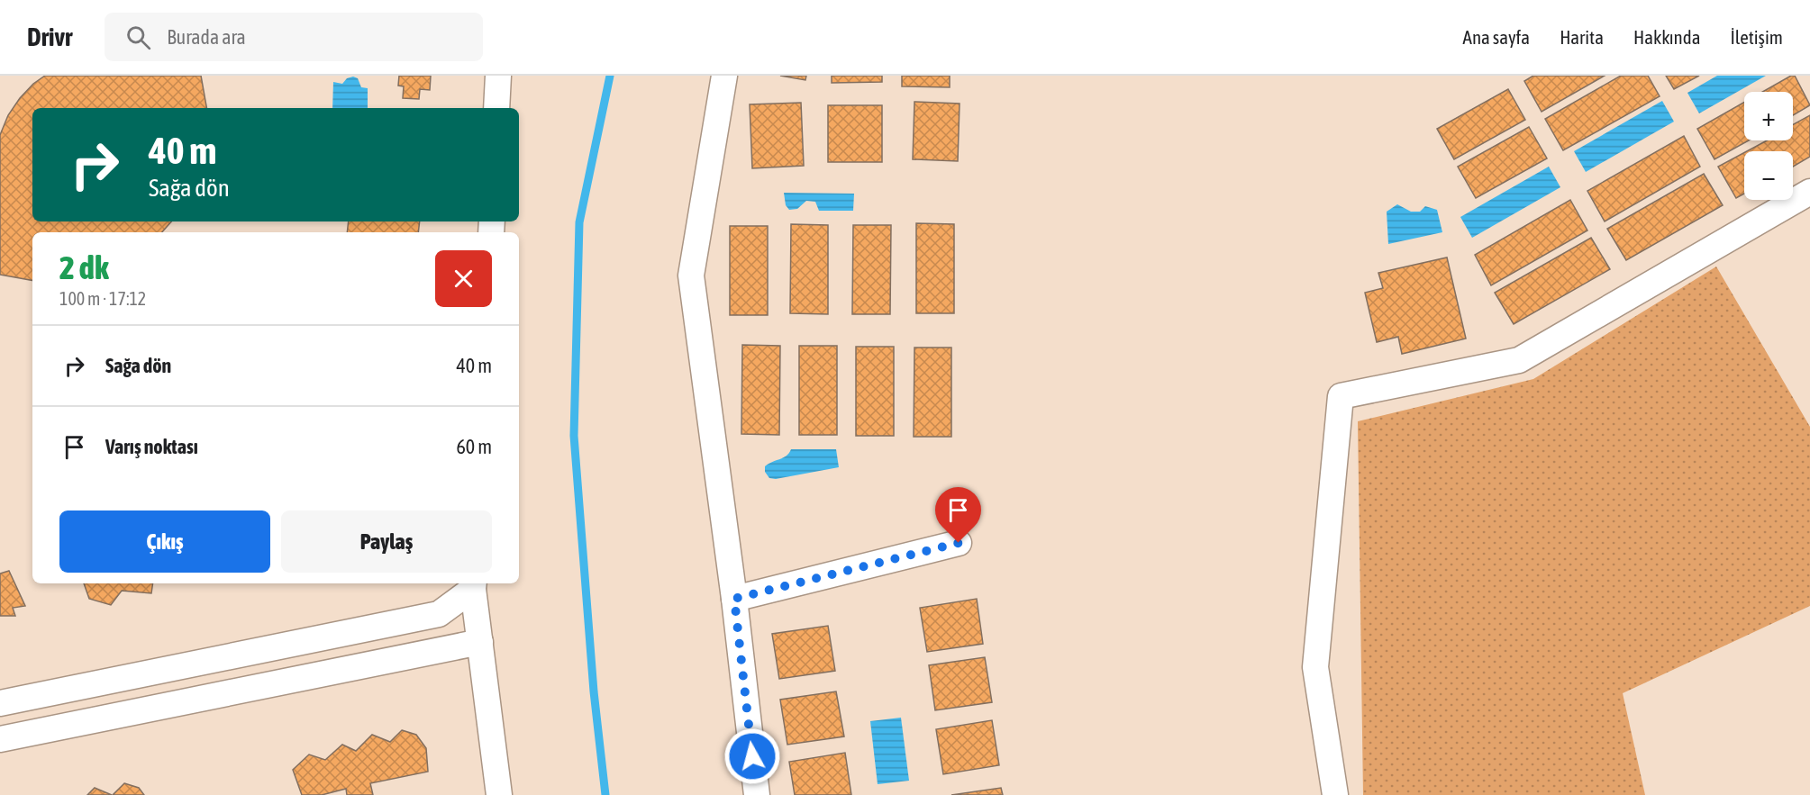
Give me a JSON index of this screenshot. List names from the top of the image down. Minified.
{"page":{"header":"Drivr","search":"Burada ara","nav":["Ana sayfa","Harita","Hakkında","İletişim"],"map_buttons":["+","−"],"turn":["40 m","Sağa dön"],"heading":["2 dk","100 m · 17:12"],"list":[{"name":"Sağa dön","value":"40 m"},{"name":"Varış noktası","value":"60 m"}],"buttons":["Çıkış","Paylaş"]}}
